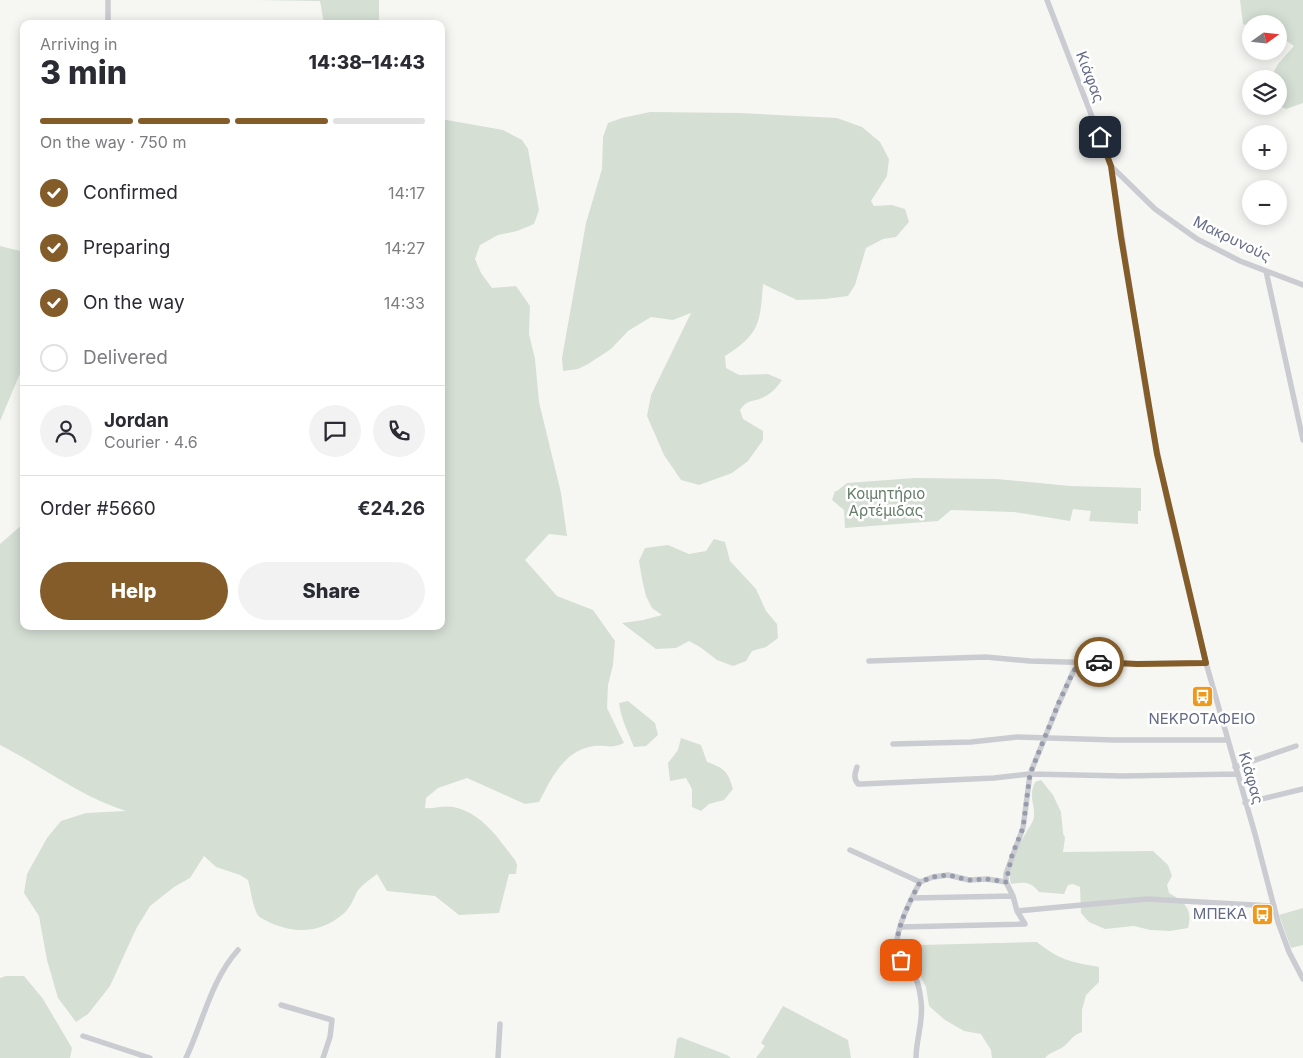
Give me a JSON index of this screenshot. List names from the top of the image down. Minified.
{"streets":{"street":["Κιάφας","Μακρυνούς"]},"crossings":[["Κιάφας","Μακρυνούς"]],"parks":["Κοιμητήριο Αρτέμιδας"],"places":{"bus stop":["ΝΕΚΡΟΤΑΦΕΙΟ","ΜΠΕΚΑ"]},"north":"right","page":{"map_buttons":["+","−"],"heading":["3 min","Arriving in","14:38–14:43"],"panel":["Jordan","Courier · 4.6","Order #5660","€24.26"],"bar":"On the way · 750 m","list":[["Confirmed","14:17"],["Preparing","14:27"],["On the way","14:33"],"Delivered"],"buttons":["Help","Share"]}}
